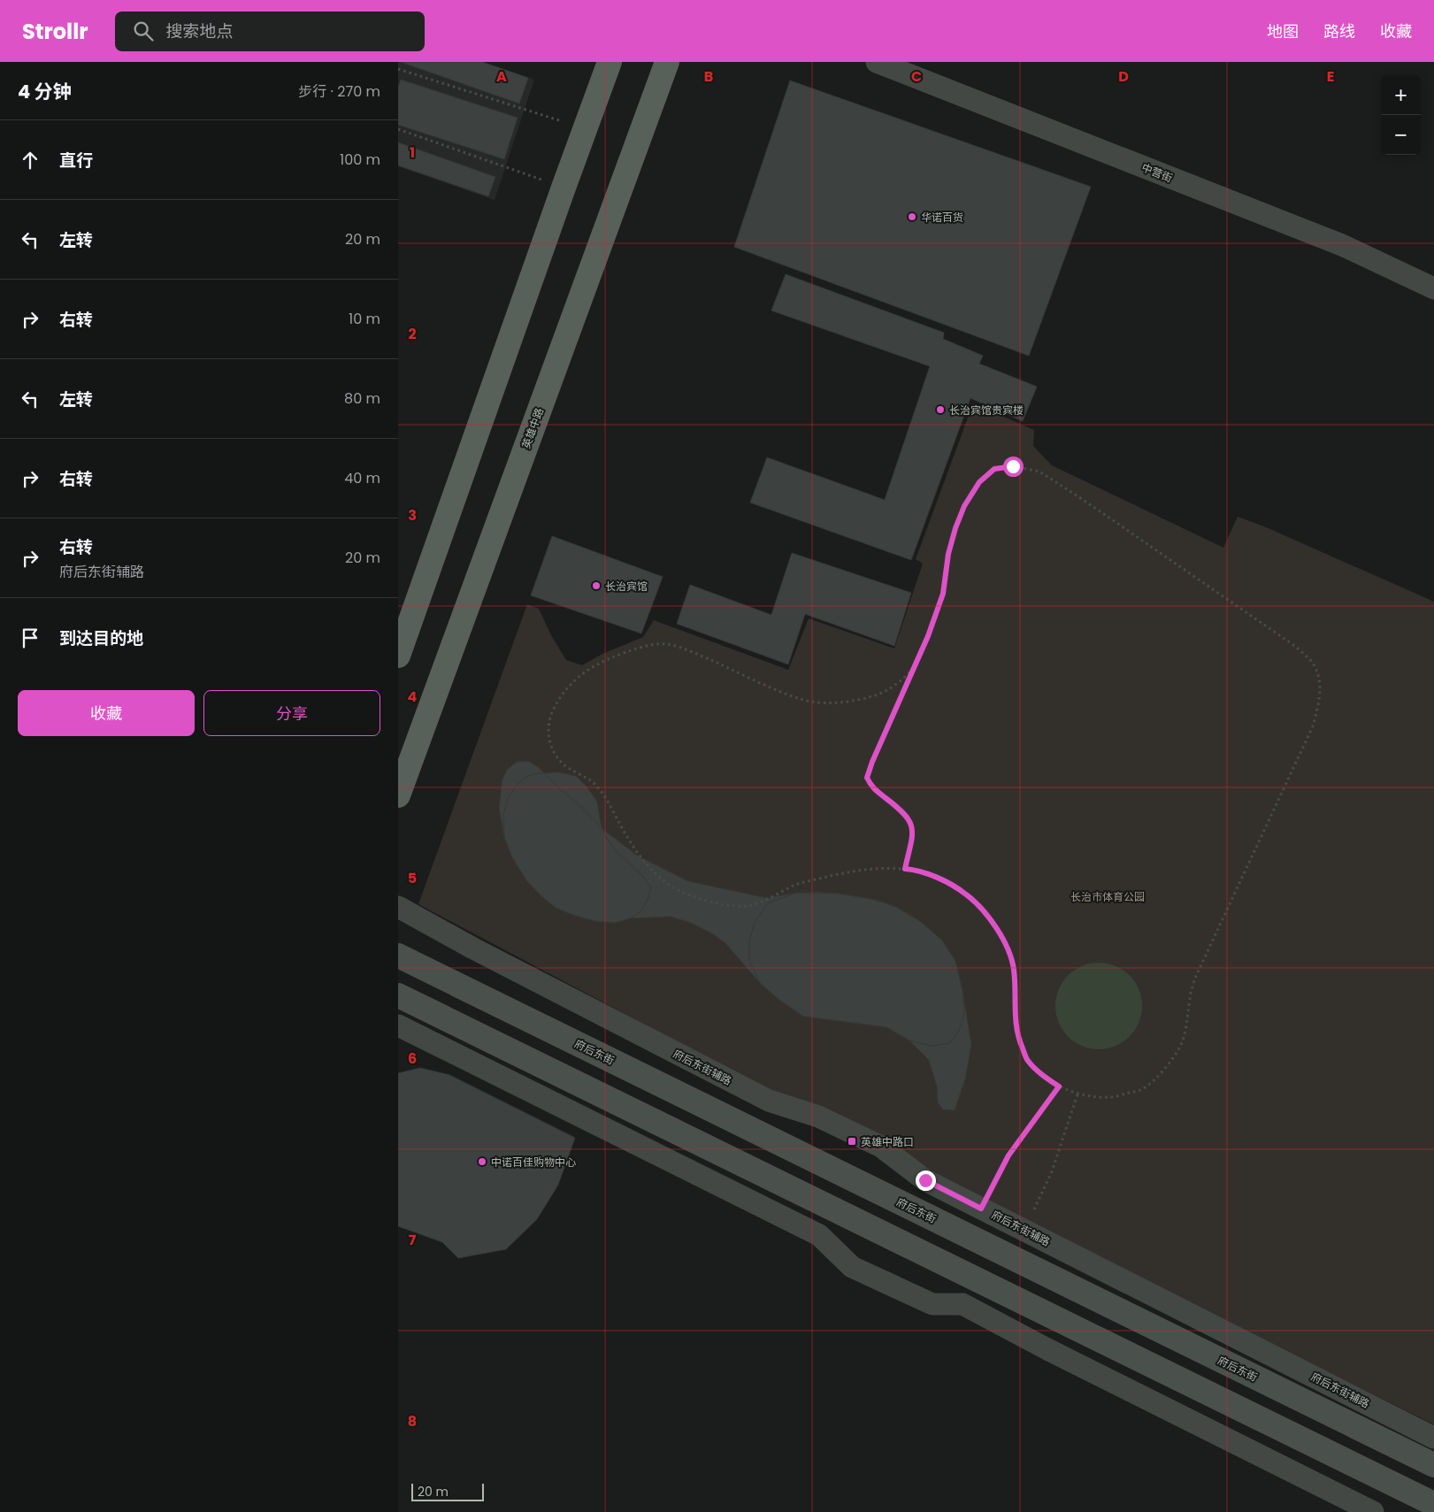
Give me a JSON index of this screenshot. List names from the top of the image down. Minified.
{"streets":{"main road":["英雄中路","府后东街"],"street":["中营街","府后东街辅路"]},"parks":["长治市体育公园"],"places":{"other":["华诺百货","长治宾馆贵宾楼","长治宾馆","中诺百佳购物中心"],"transit":["英雄中路口"]},"scale_bar":"20 m","page":{"header":"Strollr","search":"搜索地点","nav":["地图","路线","收藏"],"heading":["4 分钟","步行 · 270 m"],"map_buttons":["+","−"],"list":[["直行","100 m"],["左转","20 m"],["右转","10 m"],["左转","80 m"],["右转","40 m"],["右转","府后东街辅路","20 m"],"到达目的地"],"buttons":["收藏","分享"],"scale":"20 m"},"grid":{"columns":["A","B","C","D","E"],"rows":["1","2","3","4","5","6","7","8"]}}
